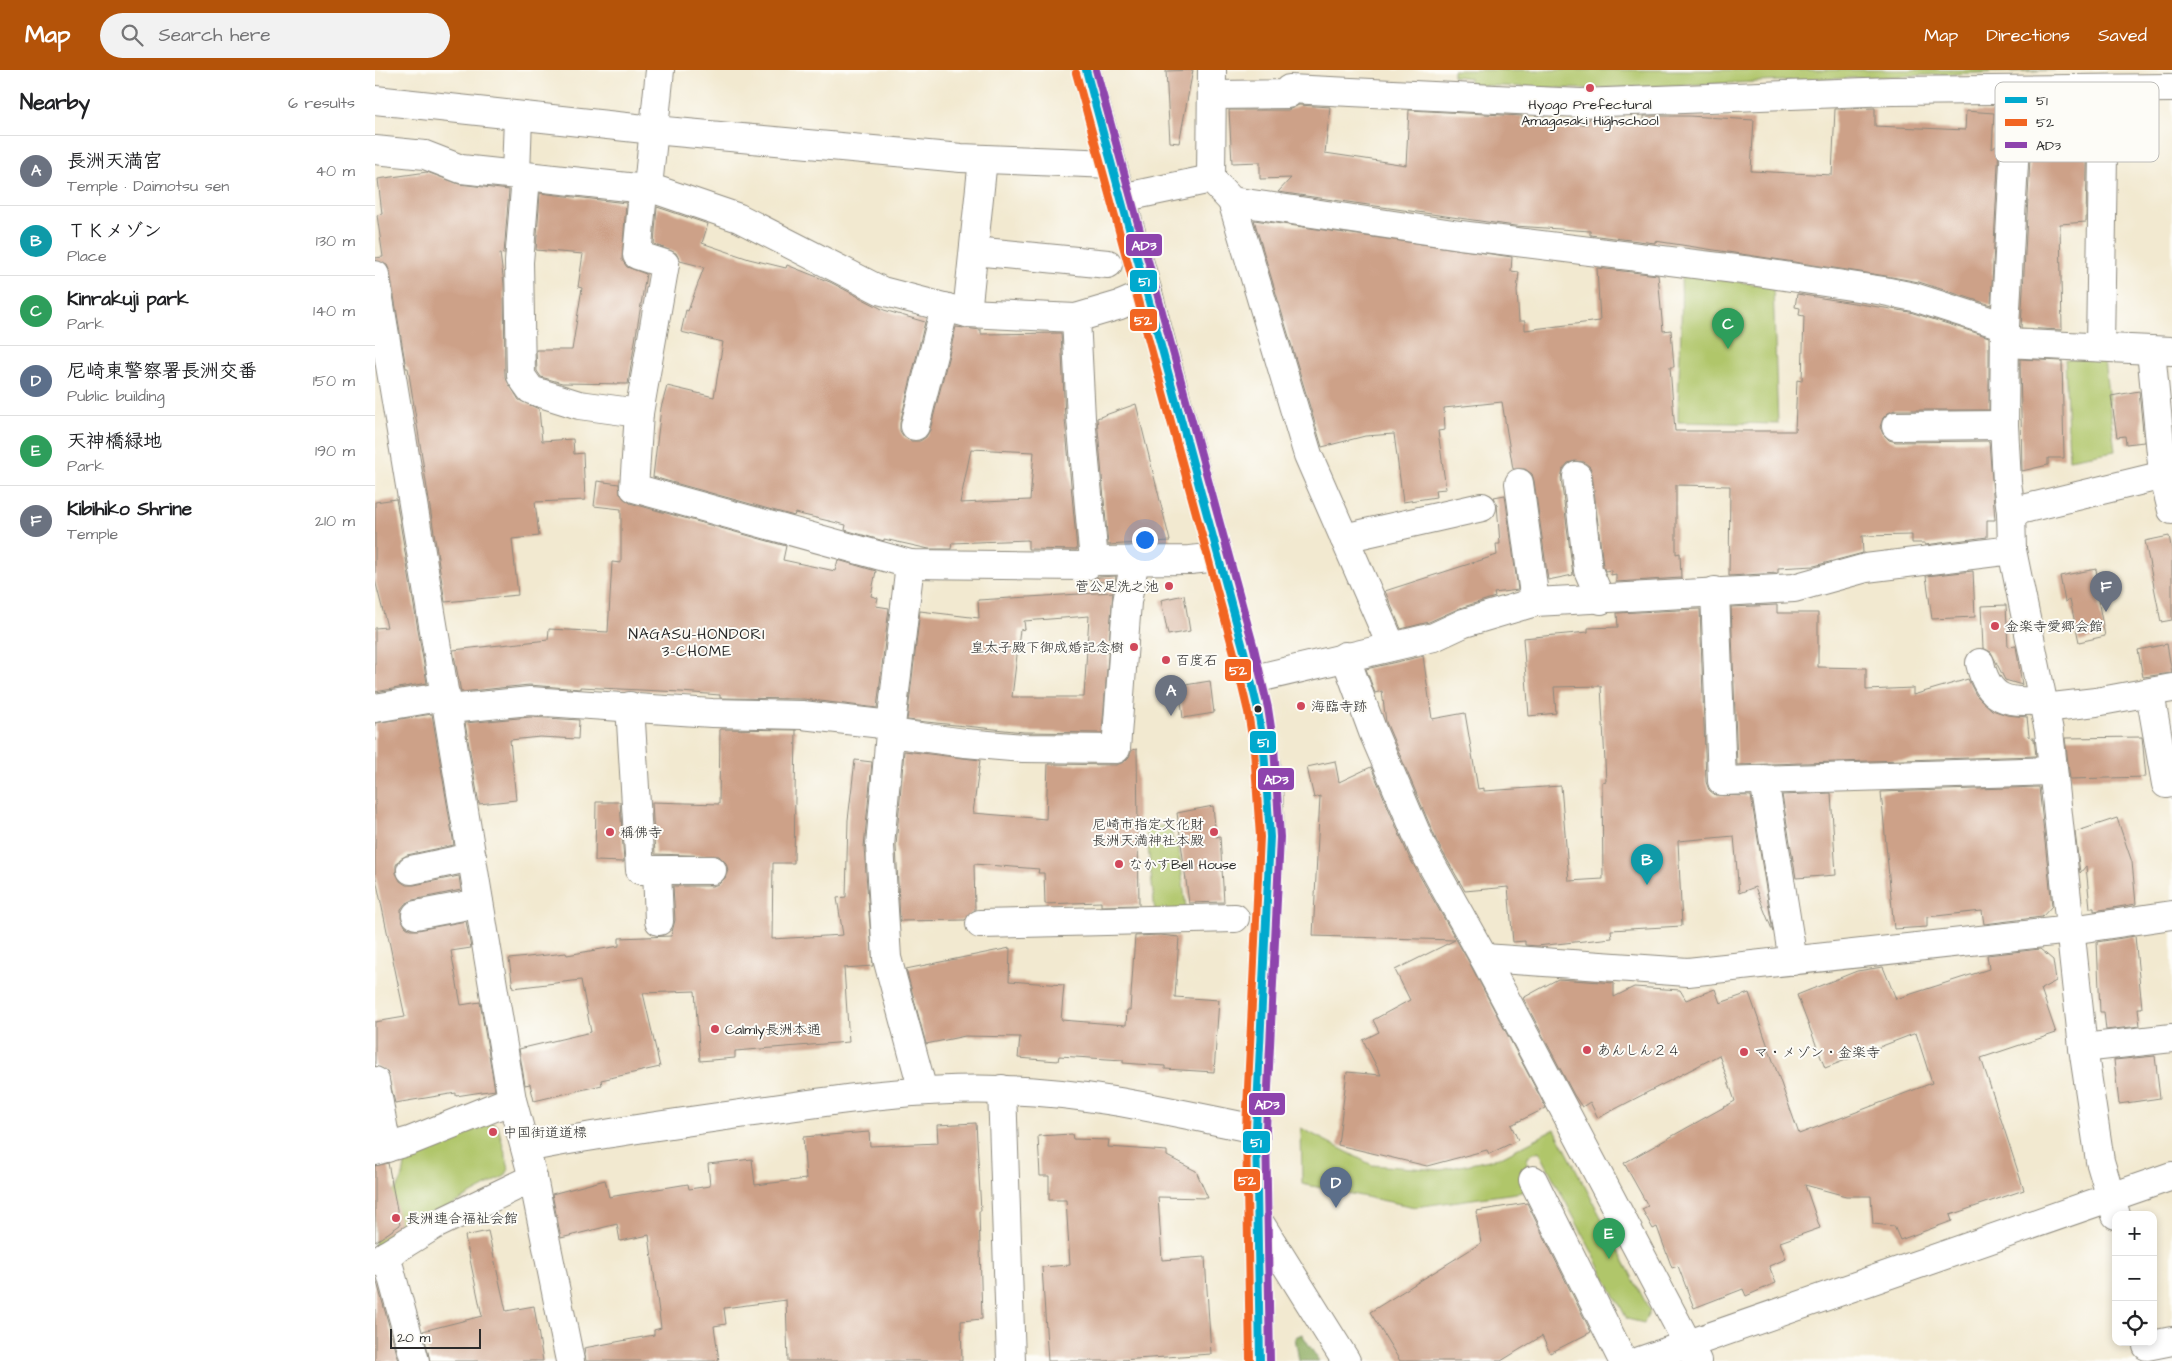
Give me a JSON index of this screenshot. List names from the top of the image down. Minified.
{"districts":["NAGASU-HONDORI 3-CHOME"],"places":["Hyogo Prefectural Amagasaki Highschool","菅公足洗之池","金楽寺愛郷会館","皇太子殿下御成婚記念樹","百度石","海臨寺跡","稱佛寺","尼崎市指定文化財 長洲天満神社本殿","なかすBell House","Calmly長洲本通","あんしん２４","マ・メゾン・金楽寺","中国街道道標","長洲連合福祉会館"],"lines":["transit line 51","transit line AD3","transit line 52"],"legend":["51","52","AD3"],"scale_bar":"20 m","page":{"header":"Map","search":"Search here","nav":["Map","Directions","Saved"],"heading":["Nearby","6 results"],"list":[{"mark":"A","name":"長洲天満宮","note":"Temple · Daimotsu sen","value":"40 m"},{"mark":"B","name":"ＴＫメゾン","note":"Place","value":"130 m"},{"mark":"C","name":"Kinrakuji park","note":"Park","value":"140 m"},{"mark":"D","name":"尼崎東警察署長洲交番","note":"Public building","value":"150 m"},{"mark":"E","name":"天神橋緑地","note":"Park","value":"190 m"},{"mark":"F","name":"Kibihiko Shrine","note":"Temple","value":"210 m"}],"pins":["C","F","A","B","D","E"],"map_buttons":["+","−"],"scale":"20 m"}}
